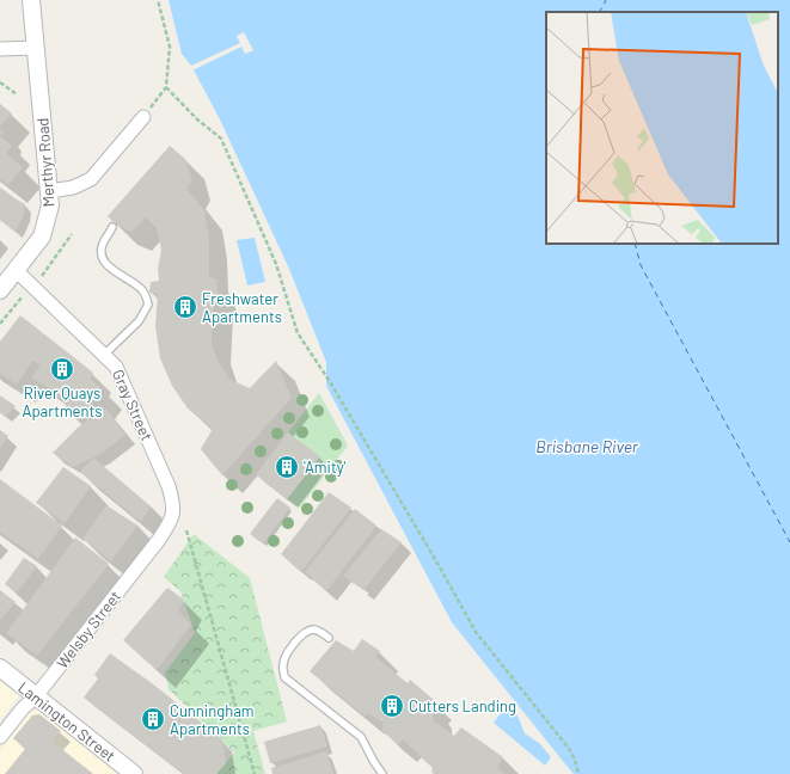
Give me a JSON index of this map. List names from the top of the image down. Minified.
{"streets":{"street":["Merthyr Road","Gray Street","Welsby Street","Lamington Street"]},"crossings":[["Merthyr Road","Gray Street"],["Gray Street","Welsby Street"],["Welsby Street","Lamington Street"]],"water":["Brisbane River"],"places":{"building":["Freshwater Apartments","River Quays Apartments","'Amity'","Cutters Landing","Cunningham Apartments"]}}
